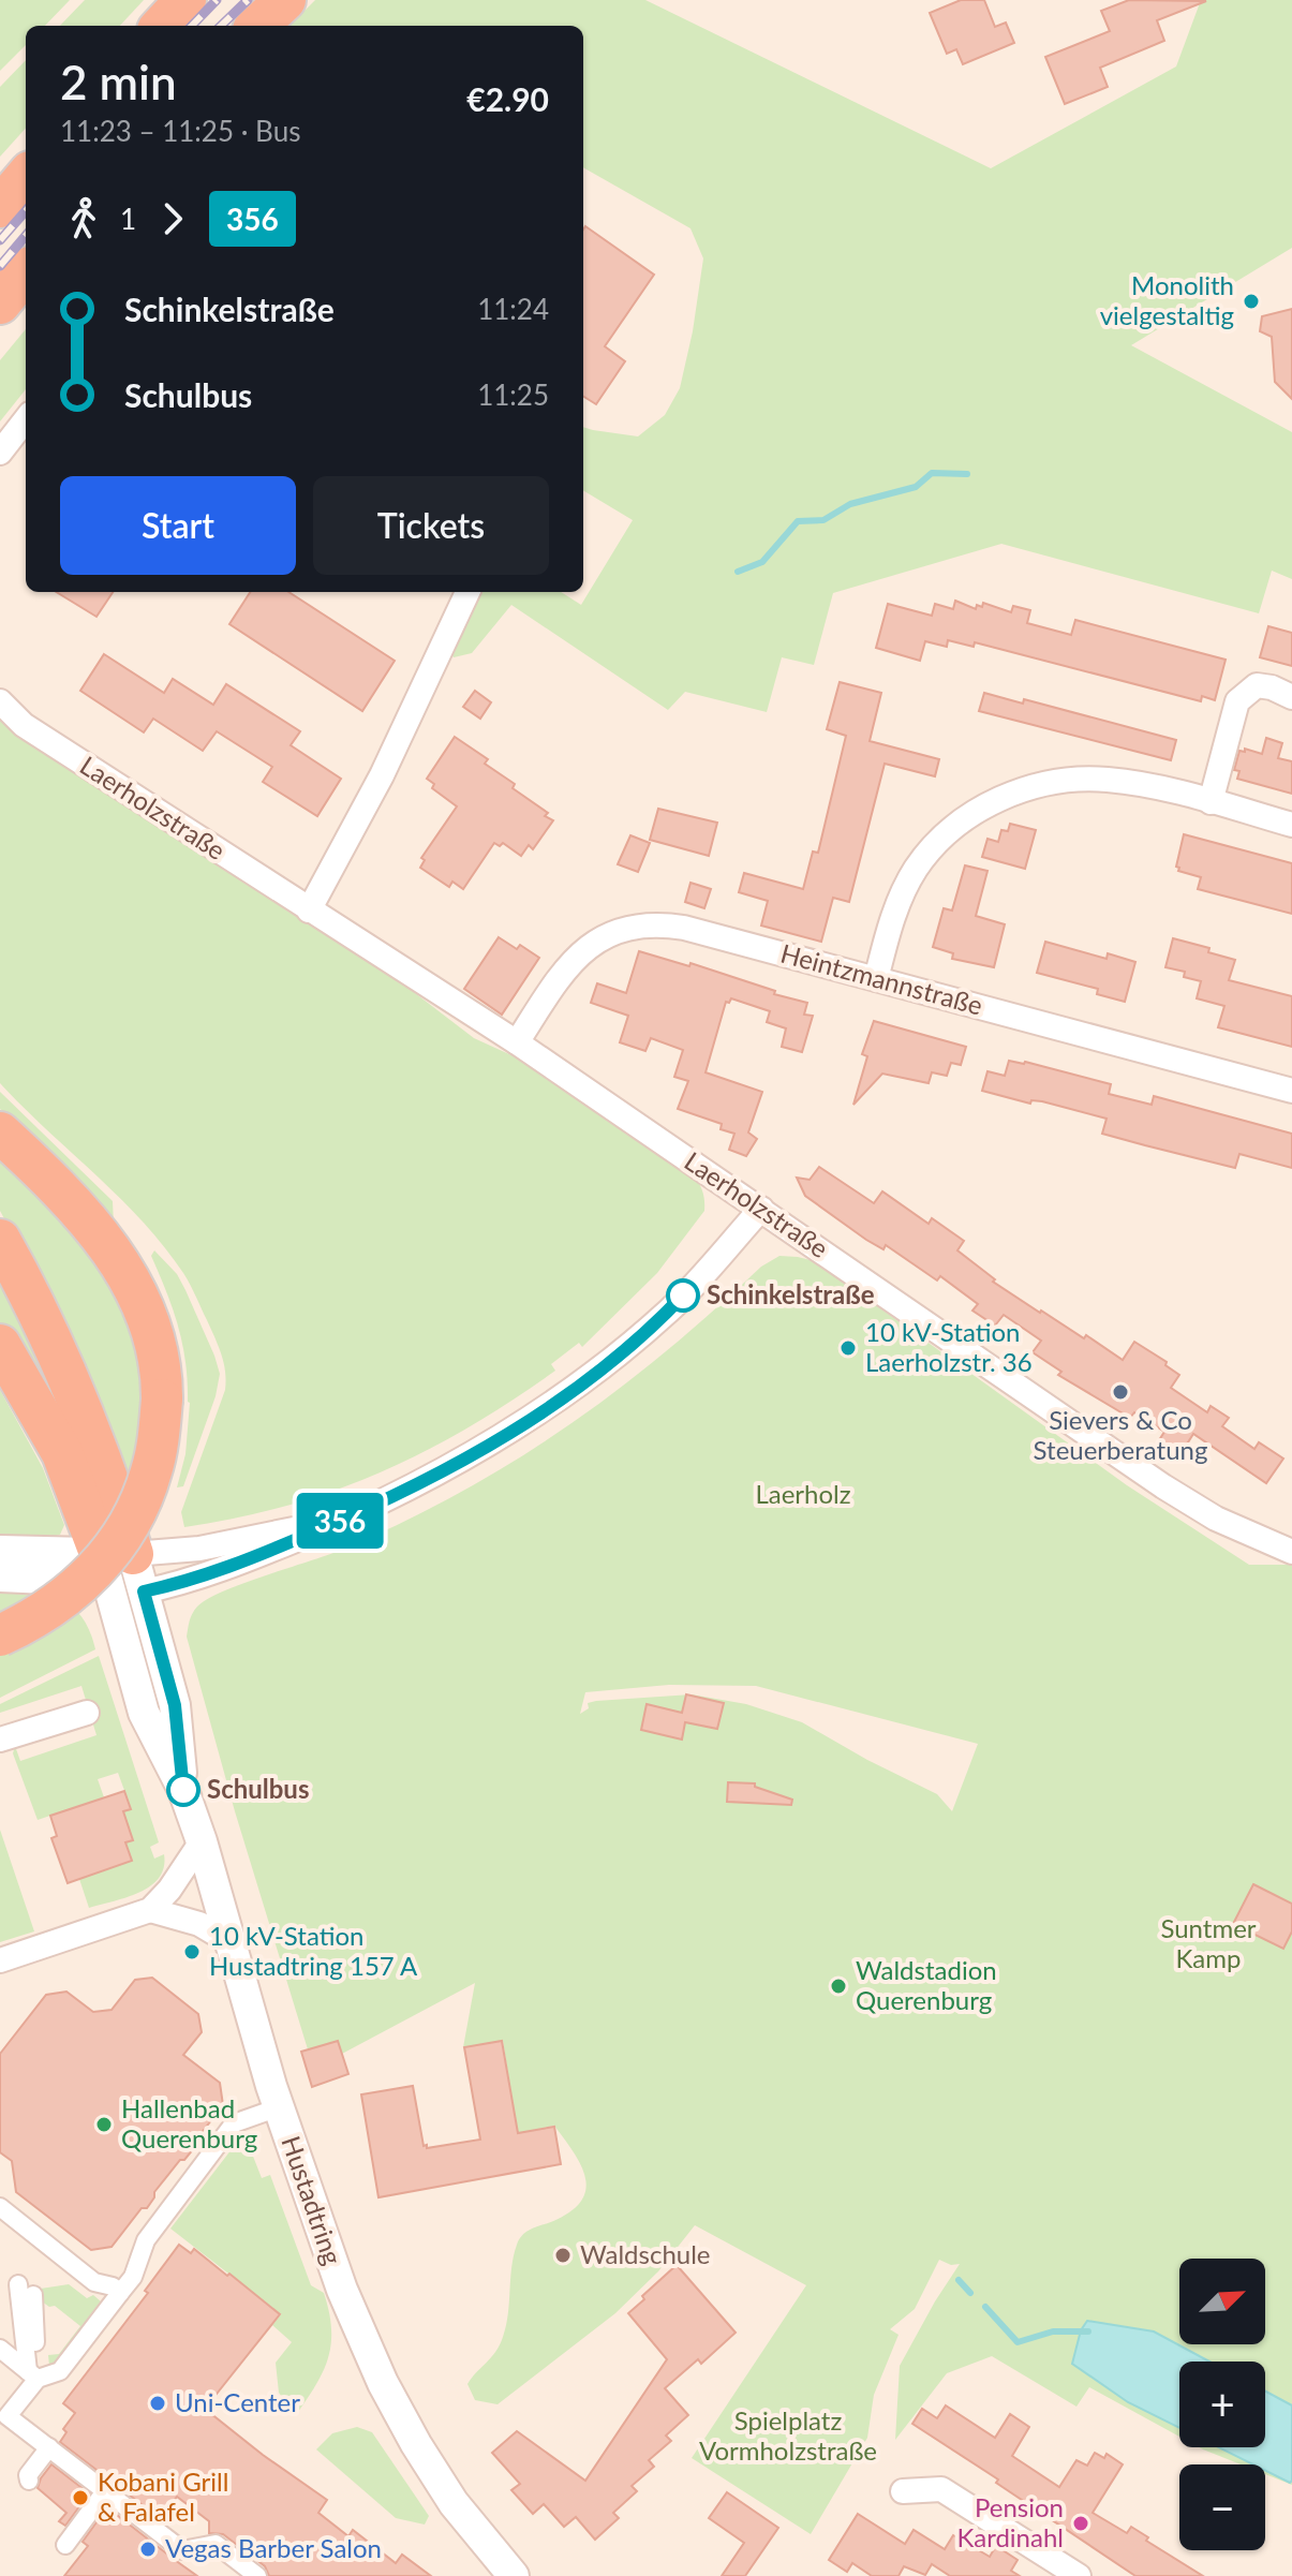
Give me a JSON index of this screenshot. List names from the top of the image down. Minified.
{"streets":{"street":["Laerholzstraße","Heintzmannstraße","Hustadtring"]},"crossings":[["Laerholzstraße","Heintzmannstraße"]],"parks":["Laerholz","Suntmer Kamp","Spielplatz Vormholzstraße"],"places":["Monolith vielgestaltig","Schinkelstraße","10 kV-Station Laerholzstr. 36","Sievers & Co Steuerberatung","Schulbus","10 kV-Station Hustadtring 157 A","Waldstadion Querenburg","Hallenbad Querenburg","Waldschule","Uni-Center","Kobani Grill & Falafel","Pension Kardinahl","Vegas Barber Salon"],"lines":["bus line 356"],"north":"top right","page":{"on_map":"356","heading":["2 min","11:23 – 11:25 · Bus","€2.90"],"legs":["1","356"],"list":[{"name":"Schinkelstraße","value":"11:24"},{"name":"Schulbus","value":"11:25"}],"buttons":["Start","Tickets"],"map_buttons":["+","−"]}}
